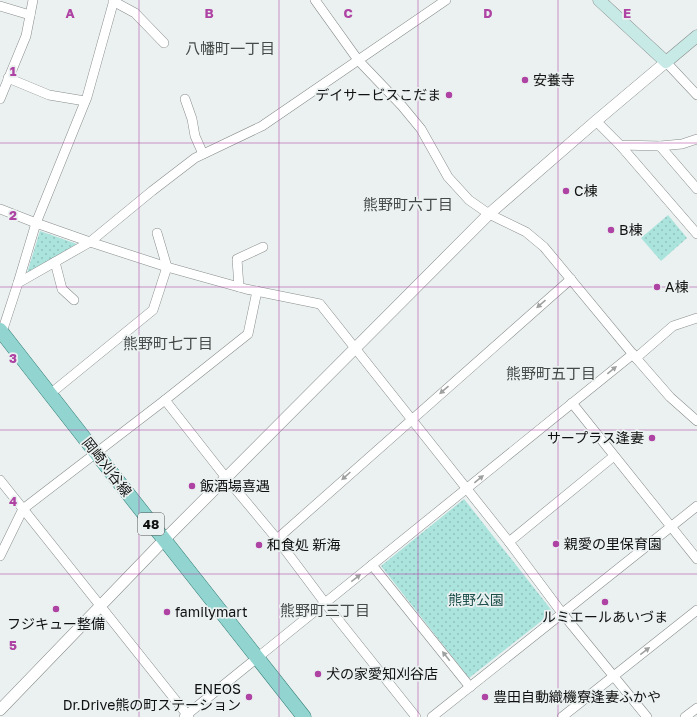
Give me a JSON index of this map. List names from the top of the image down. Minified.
{"streets":{"main road":["岡崎刈谷線","48"]},"districts":["八幡町一丁目","熊野町六丁目","熊野町七丁目","熊野町五丁目","熊野町三丁目"],"parks":["熊野公園"],"places":["安養寺","デイサービスこだま","C棟","B棟","A棟","サープラス逢妻","飯酒場喜遇","親愛の里保育園","和食処 新海","ルミエールあいづま","フジキュー整備","familymart","犬の家愛知刈谷店","ENEOS Dr.Drive熊の町ステーション","豊田自動織機寮逢妻ふかや"],"grid":{"columns":["A","B","C","D","E"],"rows":["1","2","3","4","5"]}}
